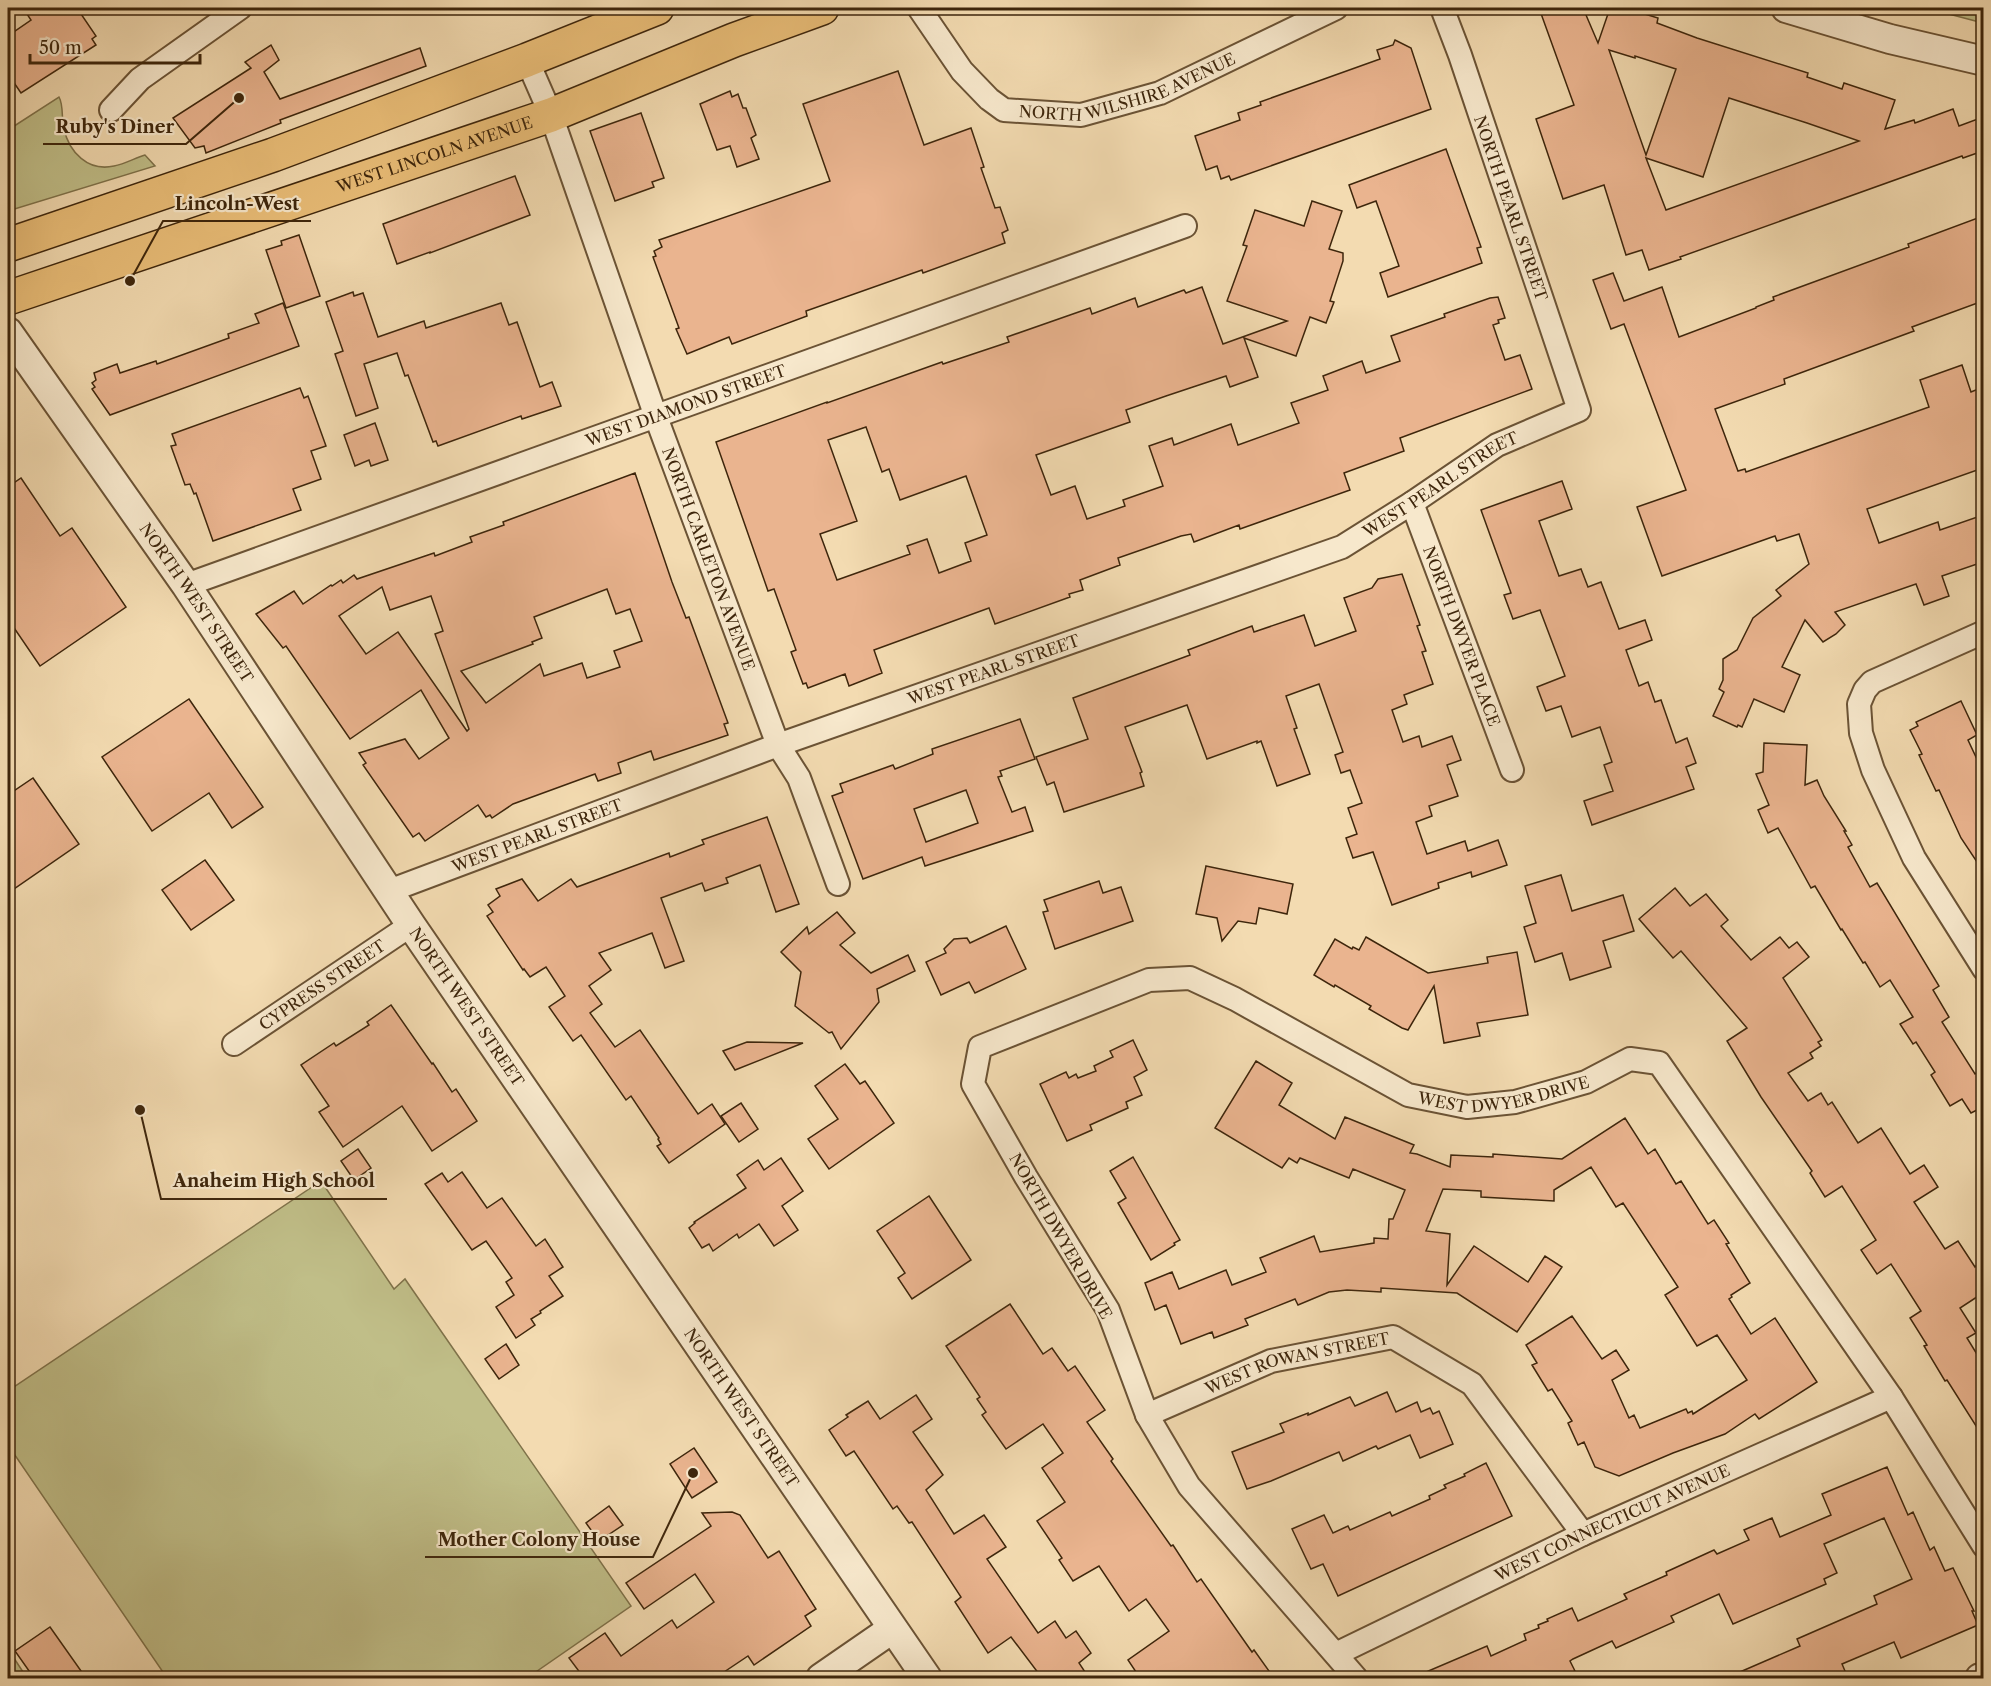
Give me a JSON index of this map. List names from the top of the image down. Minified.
{"streets":{"main road":["WEST LINCOLN AVENUE"],"street":["NORTH WILSHIRE AVENUE","NORTH PEARL STREET","WEST DIAMOND STREET","WEST PEARL STREET","NORTH CARLETON AVENUE","NORTH WEST STREET","NORTH DWYER PLACE","CYPRESS STREET","WEST DWYER DRIVE","NORTH DWYER DRIVE","WEST ROWAN STREET","WEST CONNECTICUT AVENUE"]},"crossings":[["WEST LINCOLN AVENUE","NORTH CARLETON AVENUE"],["NORTH PEARL STREET","WEST PEARL STREET"],["WEST DIAMOND STREET","NORTH CARLETON AVENUE"],["WEST DIAMOND STREET","NORTH WEST STREET"],["WEST PEARL STREET","NORTH CARLETON AVENUE"],["WEST PEARL STREET","NORTH WEST STREET"],["WEST PEARL STREET","NORTH DWYER PLACE"],["NORTH WEST STREET","CYPRESS STREET"],["WEST DWYER DRIVE","NORTH DWYER DRIVE"],["WEST DWYER DRIVE","WEST CONNECTICUT AVENUE"],["NORTH DWYER DRIVE","WEST ROWAN STREET"],["NORTH DWYER DRIVE","WEST CONNECTICUT AVENUE"],["WEST ROWAN STREET","WEST CONNECTICUT AVENUE"]],"places":["Ruby's Diner","Lincoln-West","Anaheim High School","Mother Colony House"],"scale_bar":"50 m"}
